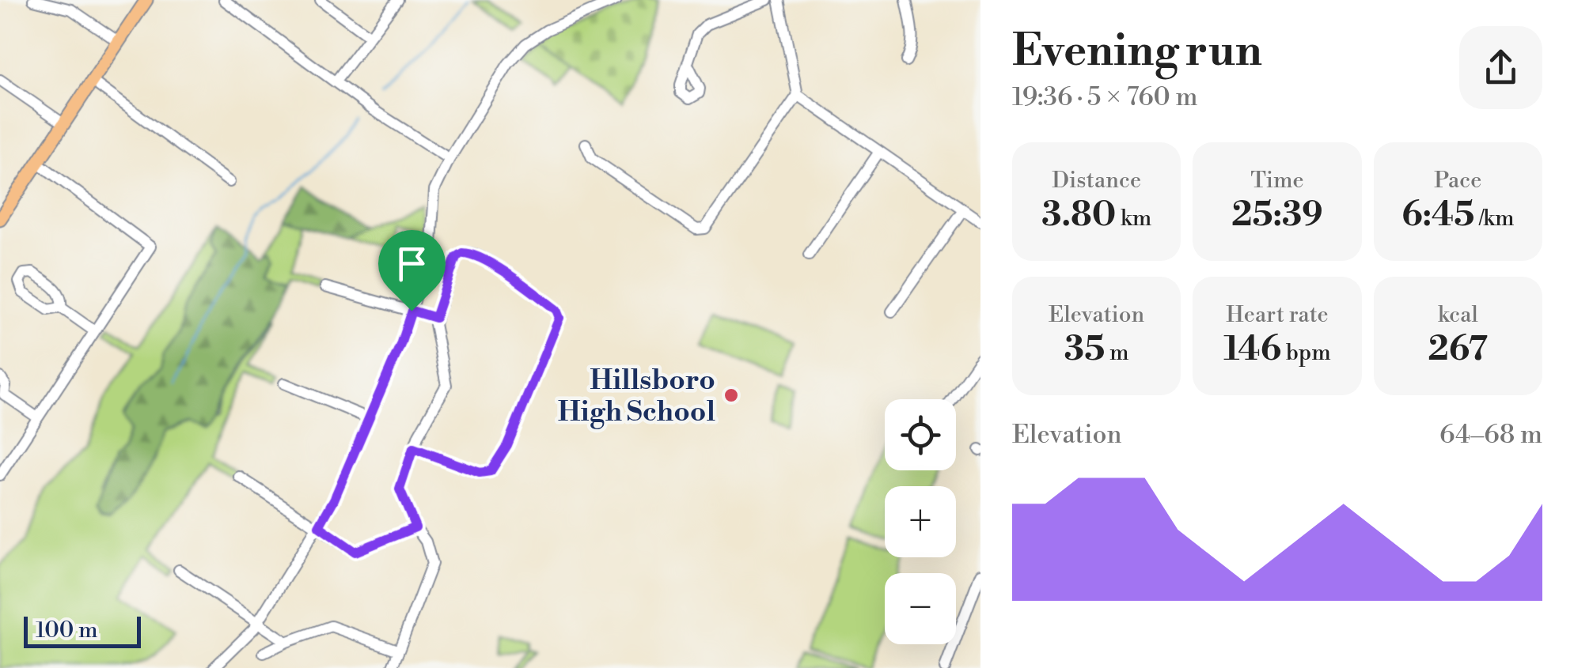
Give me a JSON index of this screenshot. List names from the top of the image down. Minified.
{"places":["Hillsboro High School"],"scale_bar":"100 m","page":{"heading":["Evening run","19:36 · 5 × 760 m"],"stats":[["Distance","3.80 km"],["Time","25:39"],["Pace","6:45 /km"],["Elevation","35 m"],["Heart rate","146 bpm"],["kcal","267"]],"map_buttons":["+","−"],"chart":["Elevation","64–68 m"],"scale":"100 m"}}
